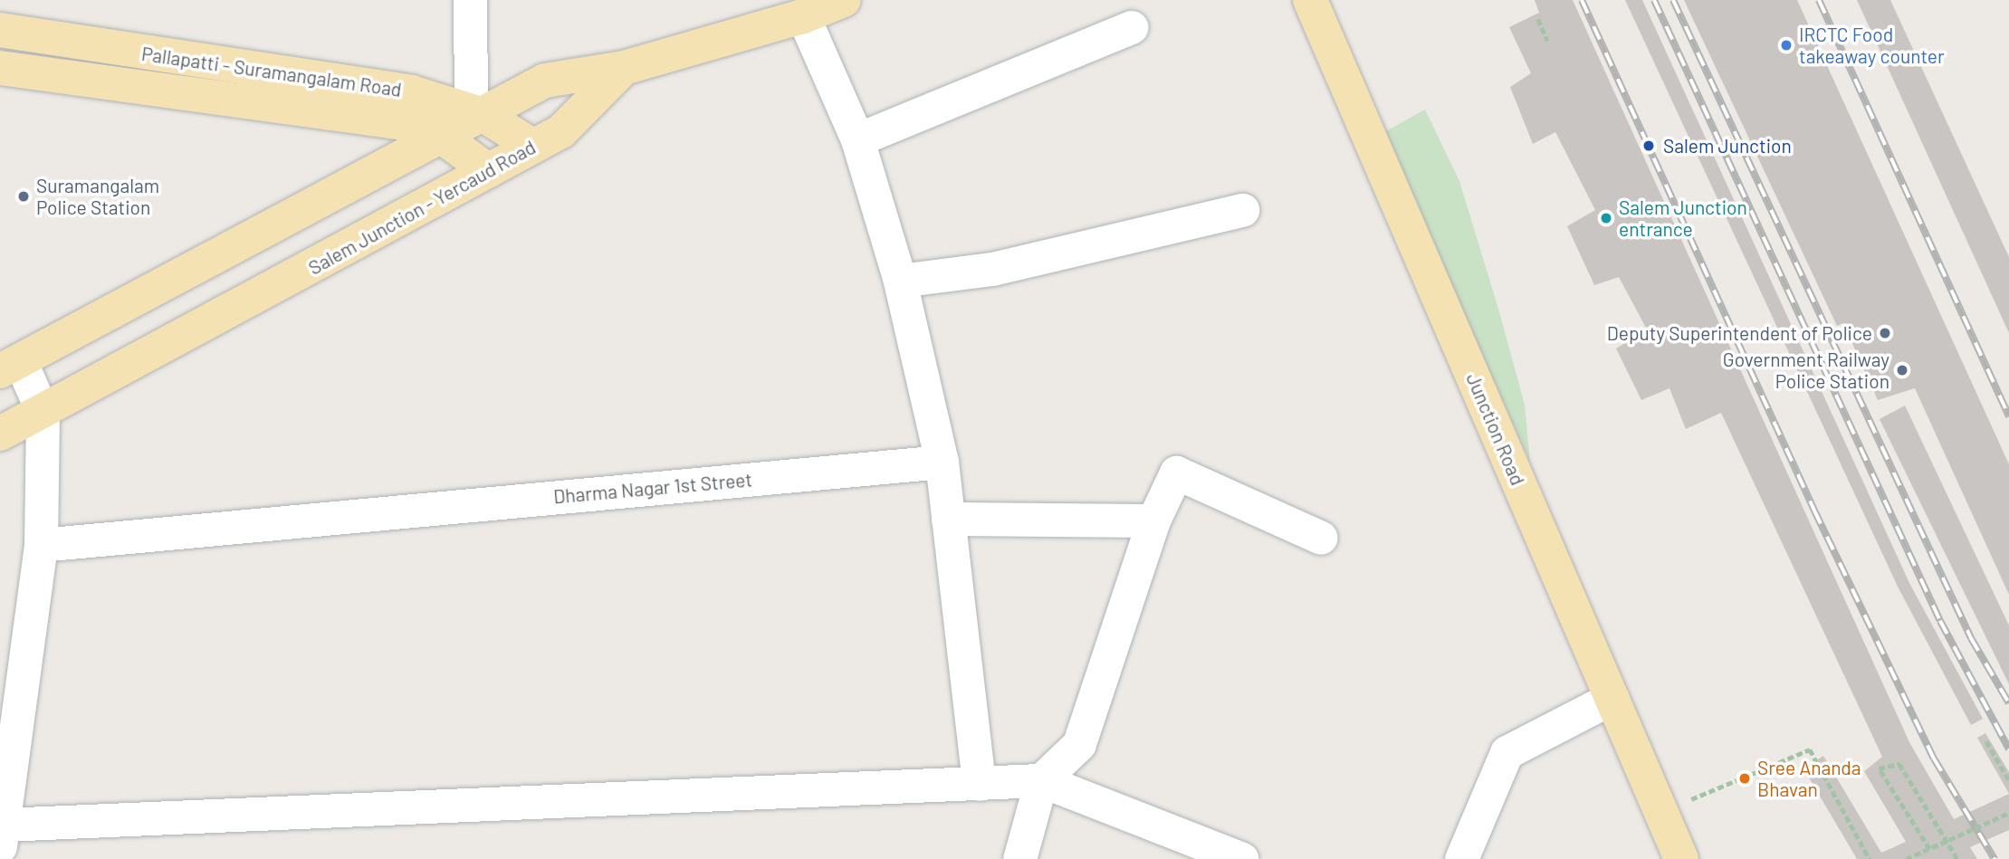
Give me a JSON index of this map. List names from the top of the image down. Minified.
{"streets":{"main road":["Pallapatti - Suramangalam Road","Salem Junction - Yercaud Road","Junction Road"],"street":["Dharma Nagar 1st Street"]},"crossings":[["Pallapatti - Suramangalam Road","Salem Junction - Yercaud Road"]],"places":["IRCTC Food takeaway counter","Salem Junction","Suramangalam Police Station","Salem Junction entrance","Deputy Superintendent of Police","Government Railway Police Station","Sree Ananda Bhavan"]}
